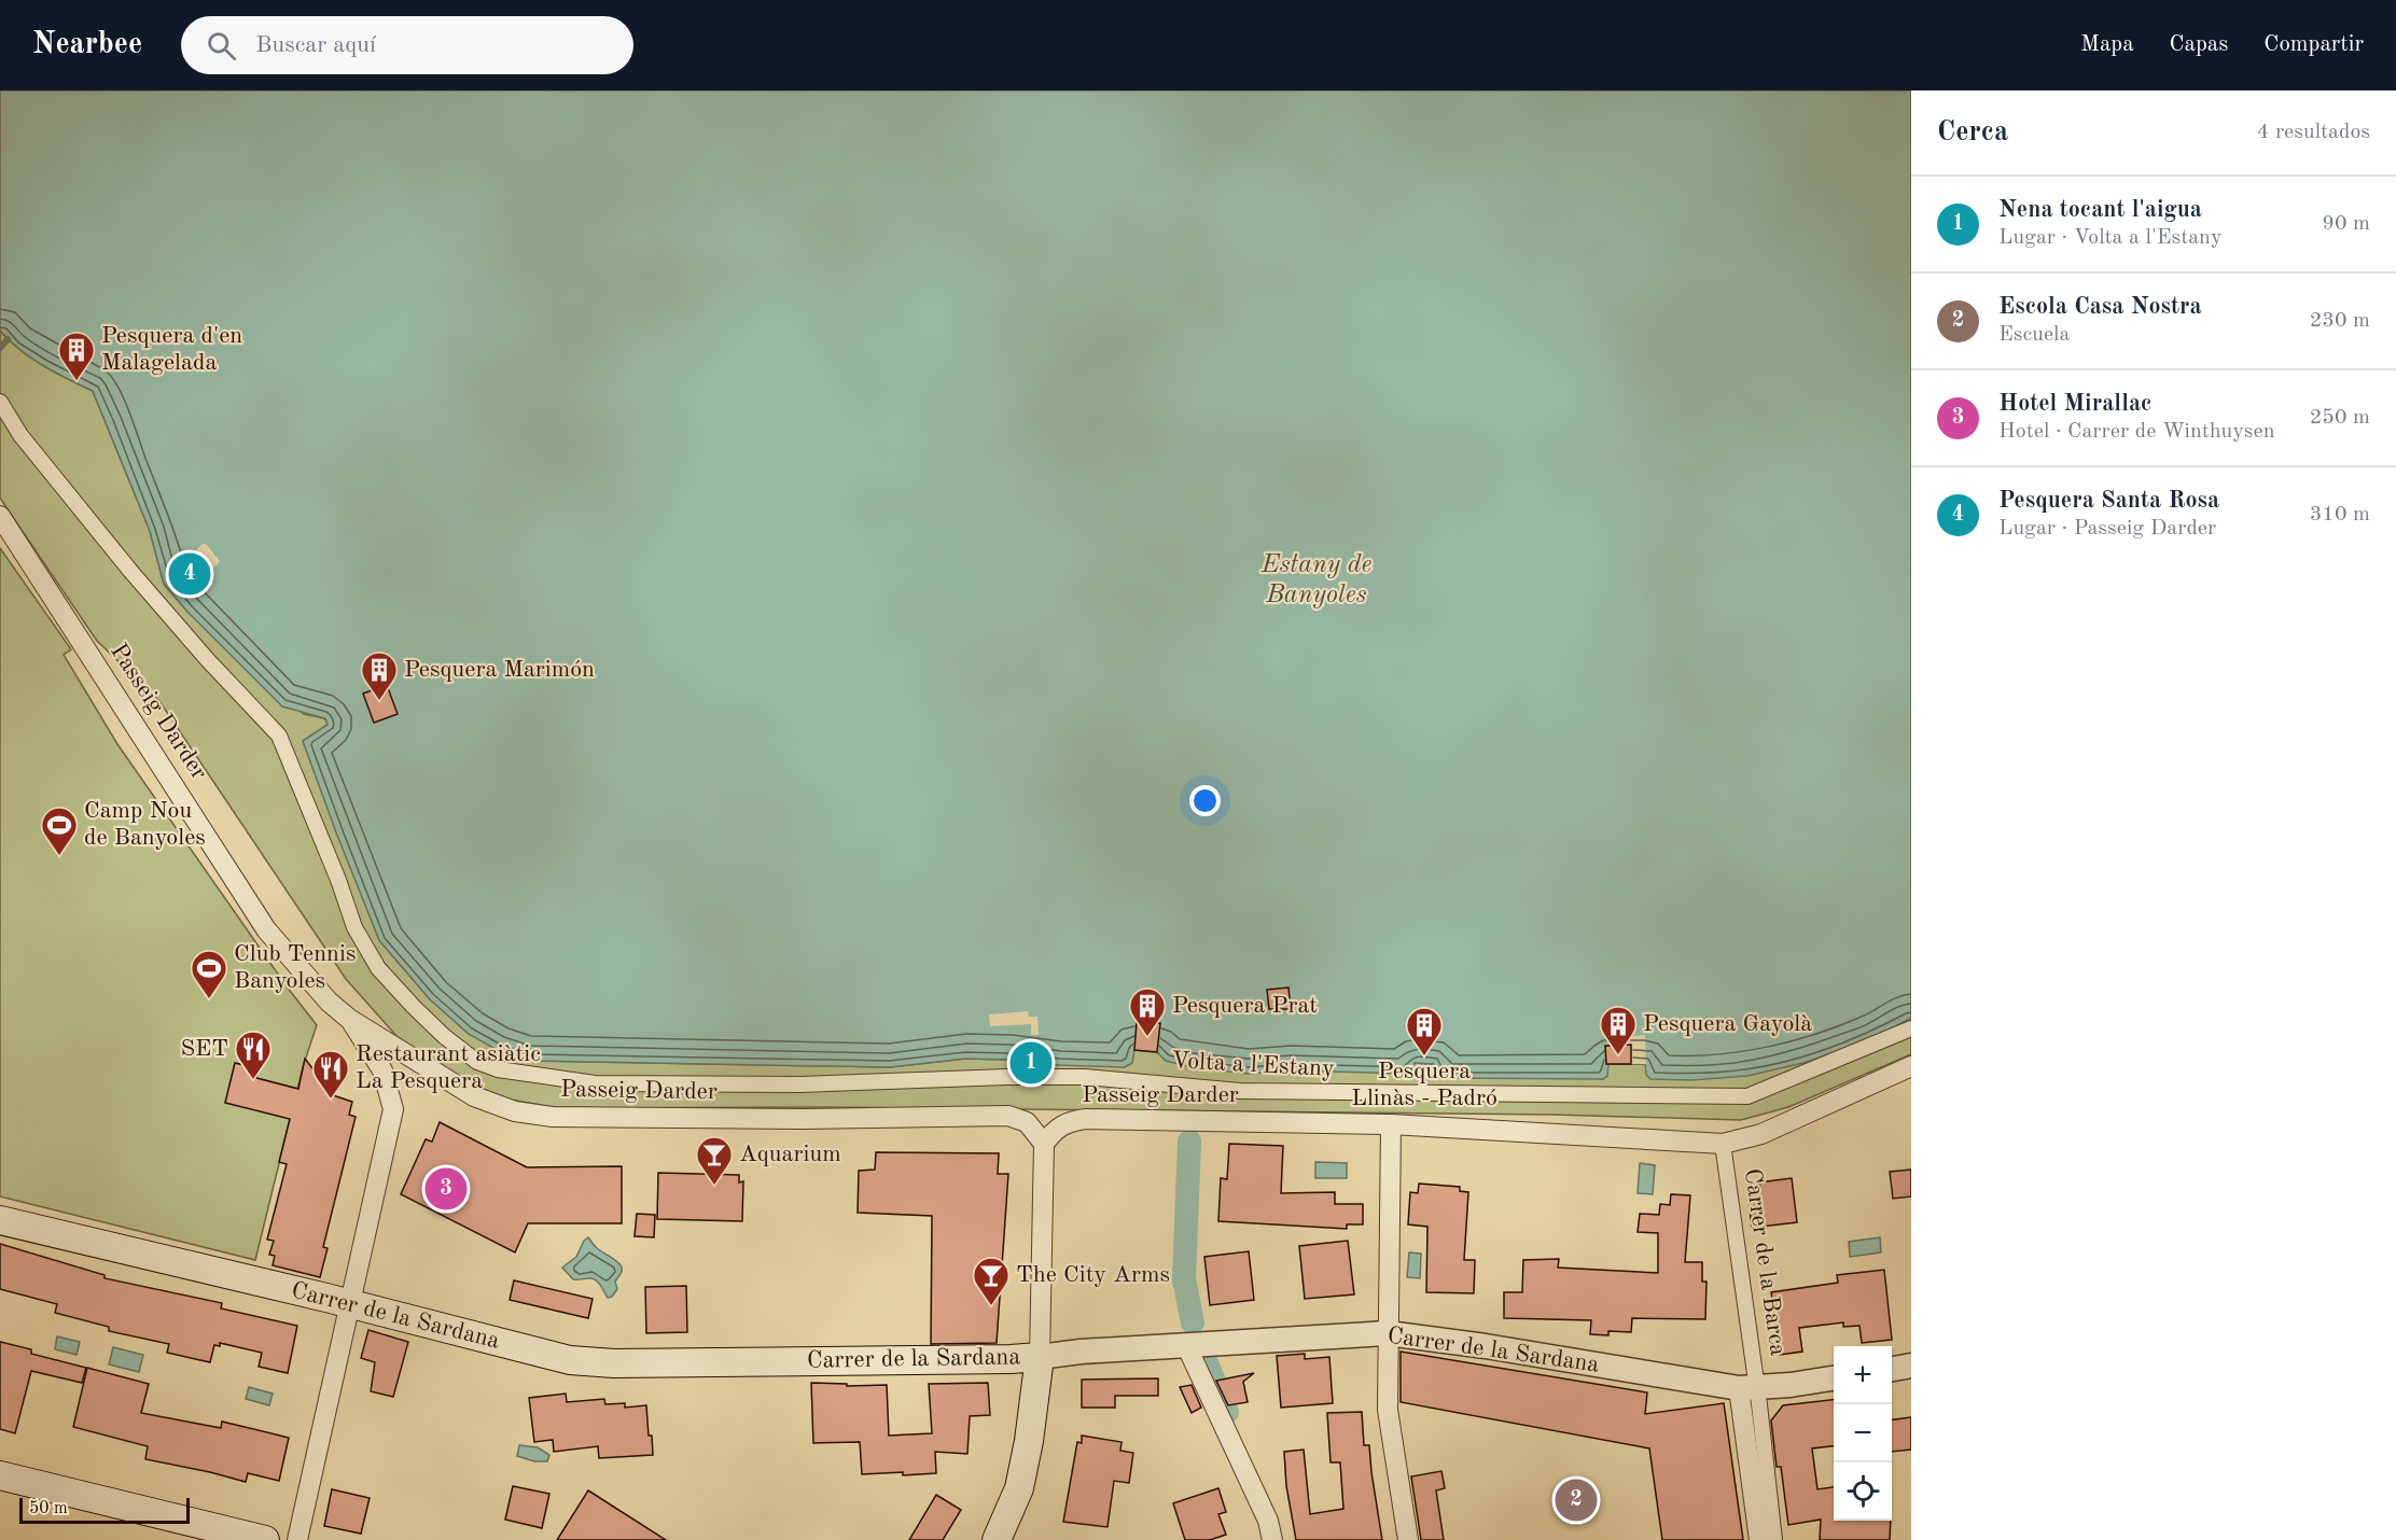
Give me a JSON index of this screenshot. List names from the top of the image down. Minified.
{"streets":{"main road":["Carrer de la Sardana"],"street":["Passeig Darder","Volta a l'Estany","Carrer de la Barca"]},"crossings":[["Passeig Darder","Volta a l'Estany"],["Passeig Darder","Carrer de la Barca"],["Carrer de la Barca","Carrer de la Sardana"]],"water":["Estany de Banyoles"],"places":{"building":["Pesquera d'en Malagelada","Pesquera Marimón","Pesquera Prat","Pesquera Gayolà","Pesquera Llinàs - Padró"],"sports":["Camp Nou de Banyoles","Club Tennis Banyoles"],"restaurant":["SET","Restaurant asiàtic La Pesquera"],"bar":["Aquarium","The City Arms"]},"scale_bar":"50 m","page":{"header":"Nearbee","search":"Buscar aquí","nav":["Mapa","Capas","Compartir"],"heading":["Cerca","4 resultados"],"list":[{"mark":"1","name":"Nena tocant l'aigua","note":"Lugar · Volta a l'Estany","value":"90 m"},{"mark":"2","name":"Escola Casa Nostra","note":"Escuela","value":"230 m"},{"mark":"3","name":"Hotel Mirallac","note":"Hotel · Carrer de Winthuysen","value":"250 m"},{"mark":"4","name":"Pesquera Santa Rosa","note":"Lugar · Passeig Darder","value":"310 m"}],"pins":["4","1","3","2"],"map_buttons":["+","−"],"scale":"50 m"}}
